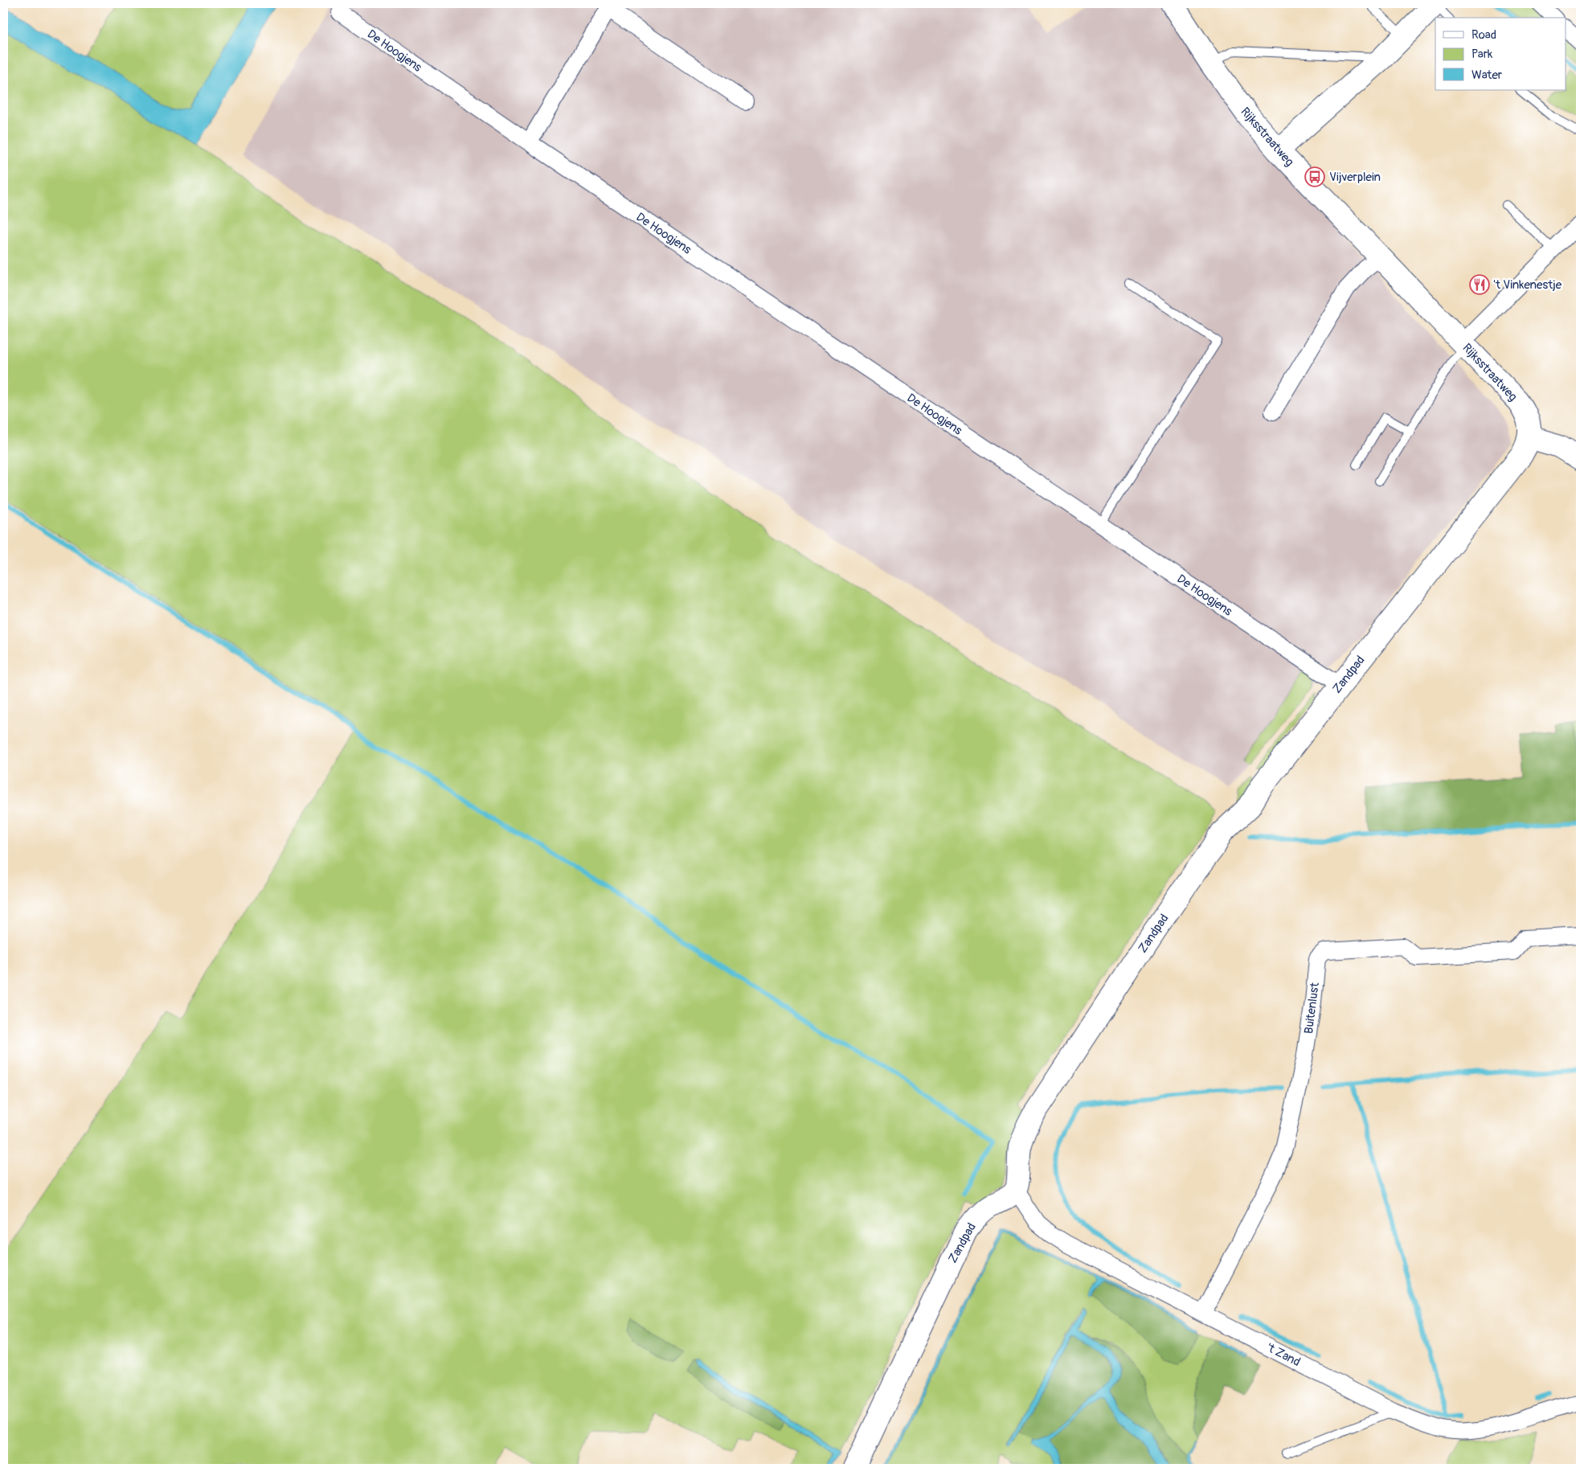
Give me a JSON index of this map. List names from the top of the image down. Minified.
{"streets":{"street":["De Hoogjens","Rijksstraatweg","Zandpad","Buitenlust","'t Zand"]},"crossings":[["De Hoogjens","Zandpad"],["Rijksstraatweg","Zandpad"],["Zandpad","'t Zand"],["Buitenlust","'t Zand"]],"places":{"bus stop":["Vijverplein"],"restaurant":["'t Vinkenestje"]},"legend":["Road","Park","Water"]}
